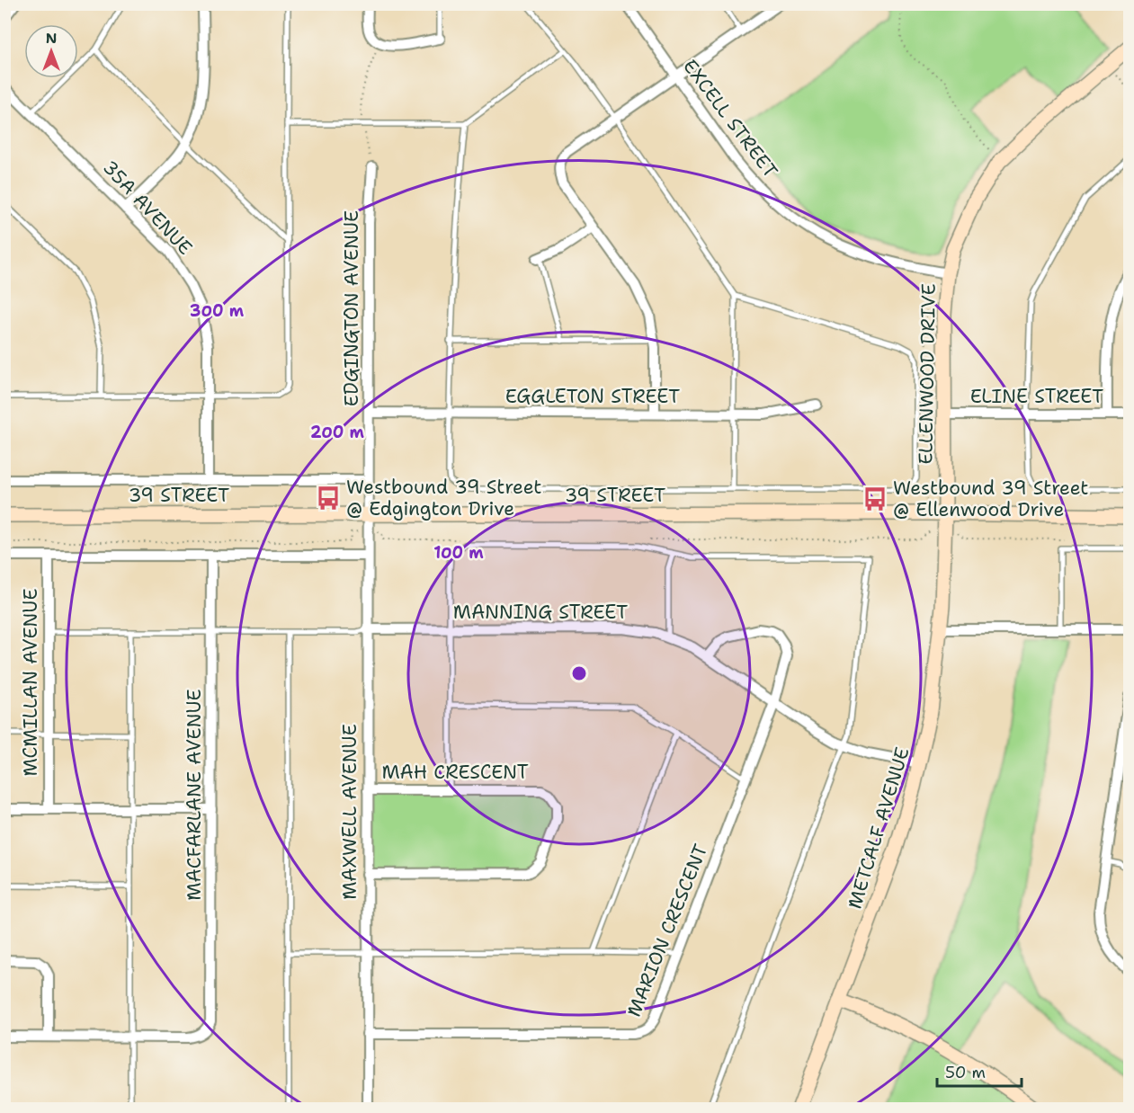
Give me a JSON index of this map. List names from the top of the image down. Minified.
{"streets":{"street":["EXCELL STREET","35A AVENUE","EDGINGTON AVENUE","ELLENWOOD DRIVE","EGGLETON STREET","ELINE STREET","39 STREET","MANNING STREET","MCMILLAN AVENUE","MAH CRESCENT","MACFARLANE AVENUE","MAXWELL AVENUE","METCALF AVENUE","MARION CRESCENT"]},"crossings":[["EXCELL STREET","ELLENWOOD DRIVE"],["35A AVENUE","39 STREET"],["EDGINGTON AVENUE","EGGLETON STREET"],["EDGINGTON AVENUE","39 STREET"],["EDGINGTON AVENUE","MAXWELL AVENUE"],["ELLENWOOD DRIVE","ELINE STREET"],["ELLENWOOD DRIVE","39 STREET"],["ELLENWOOD DRIVE","METCALF AVENUE"],["39 STREET","MAXWELL AVENUE"],["39 STREET","METCALF AVENUE"],["MANNING STREET","MAXWELL AVENUE"],["MANNING STREET","METCALF AVENUE"],["MANNING STREET","MARION CRESCENT"],["MAH CRESCENT","MAXWELL AVENUE"],["MAXWELL AVENUE","MARION CRESCENT"]],"places":{"bus stop":["Westbound 39 Street @ Edgington Drive","Westbound 39 Street @ Ellenwood Drive"]},"scale_bar":"50 m","north":"top","rings":["300 m","200 m","100 m"]}
